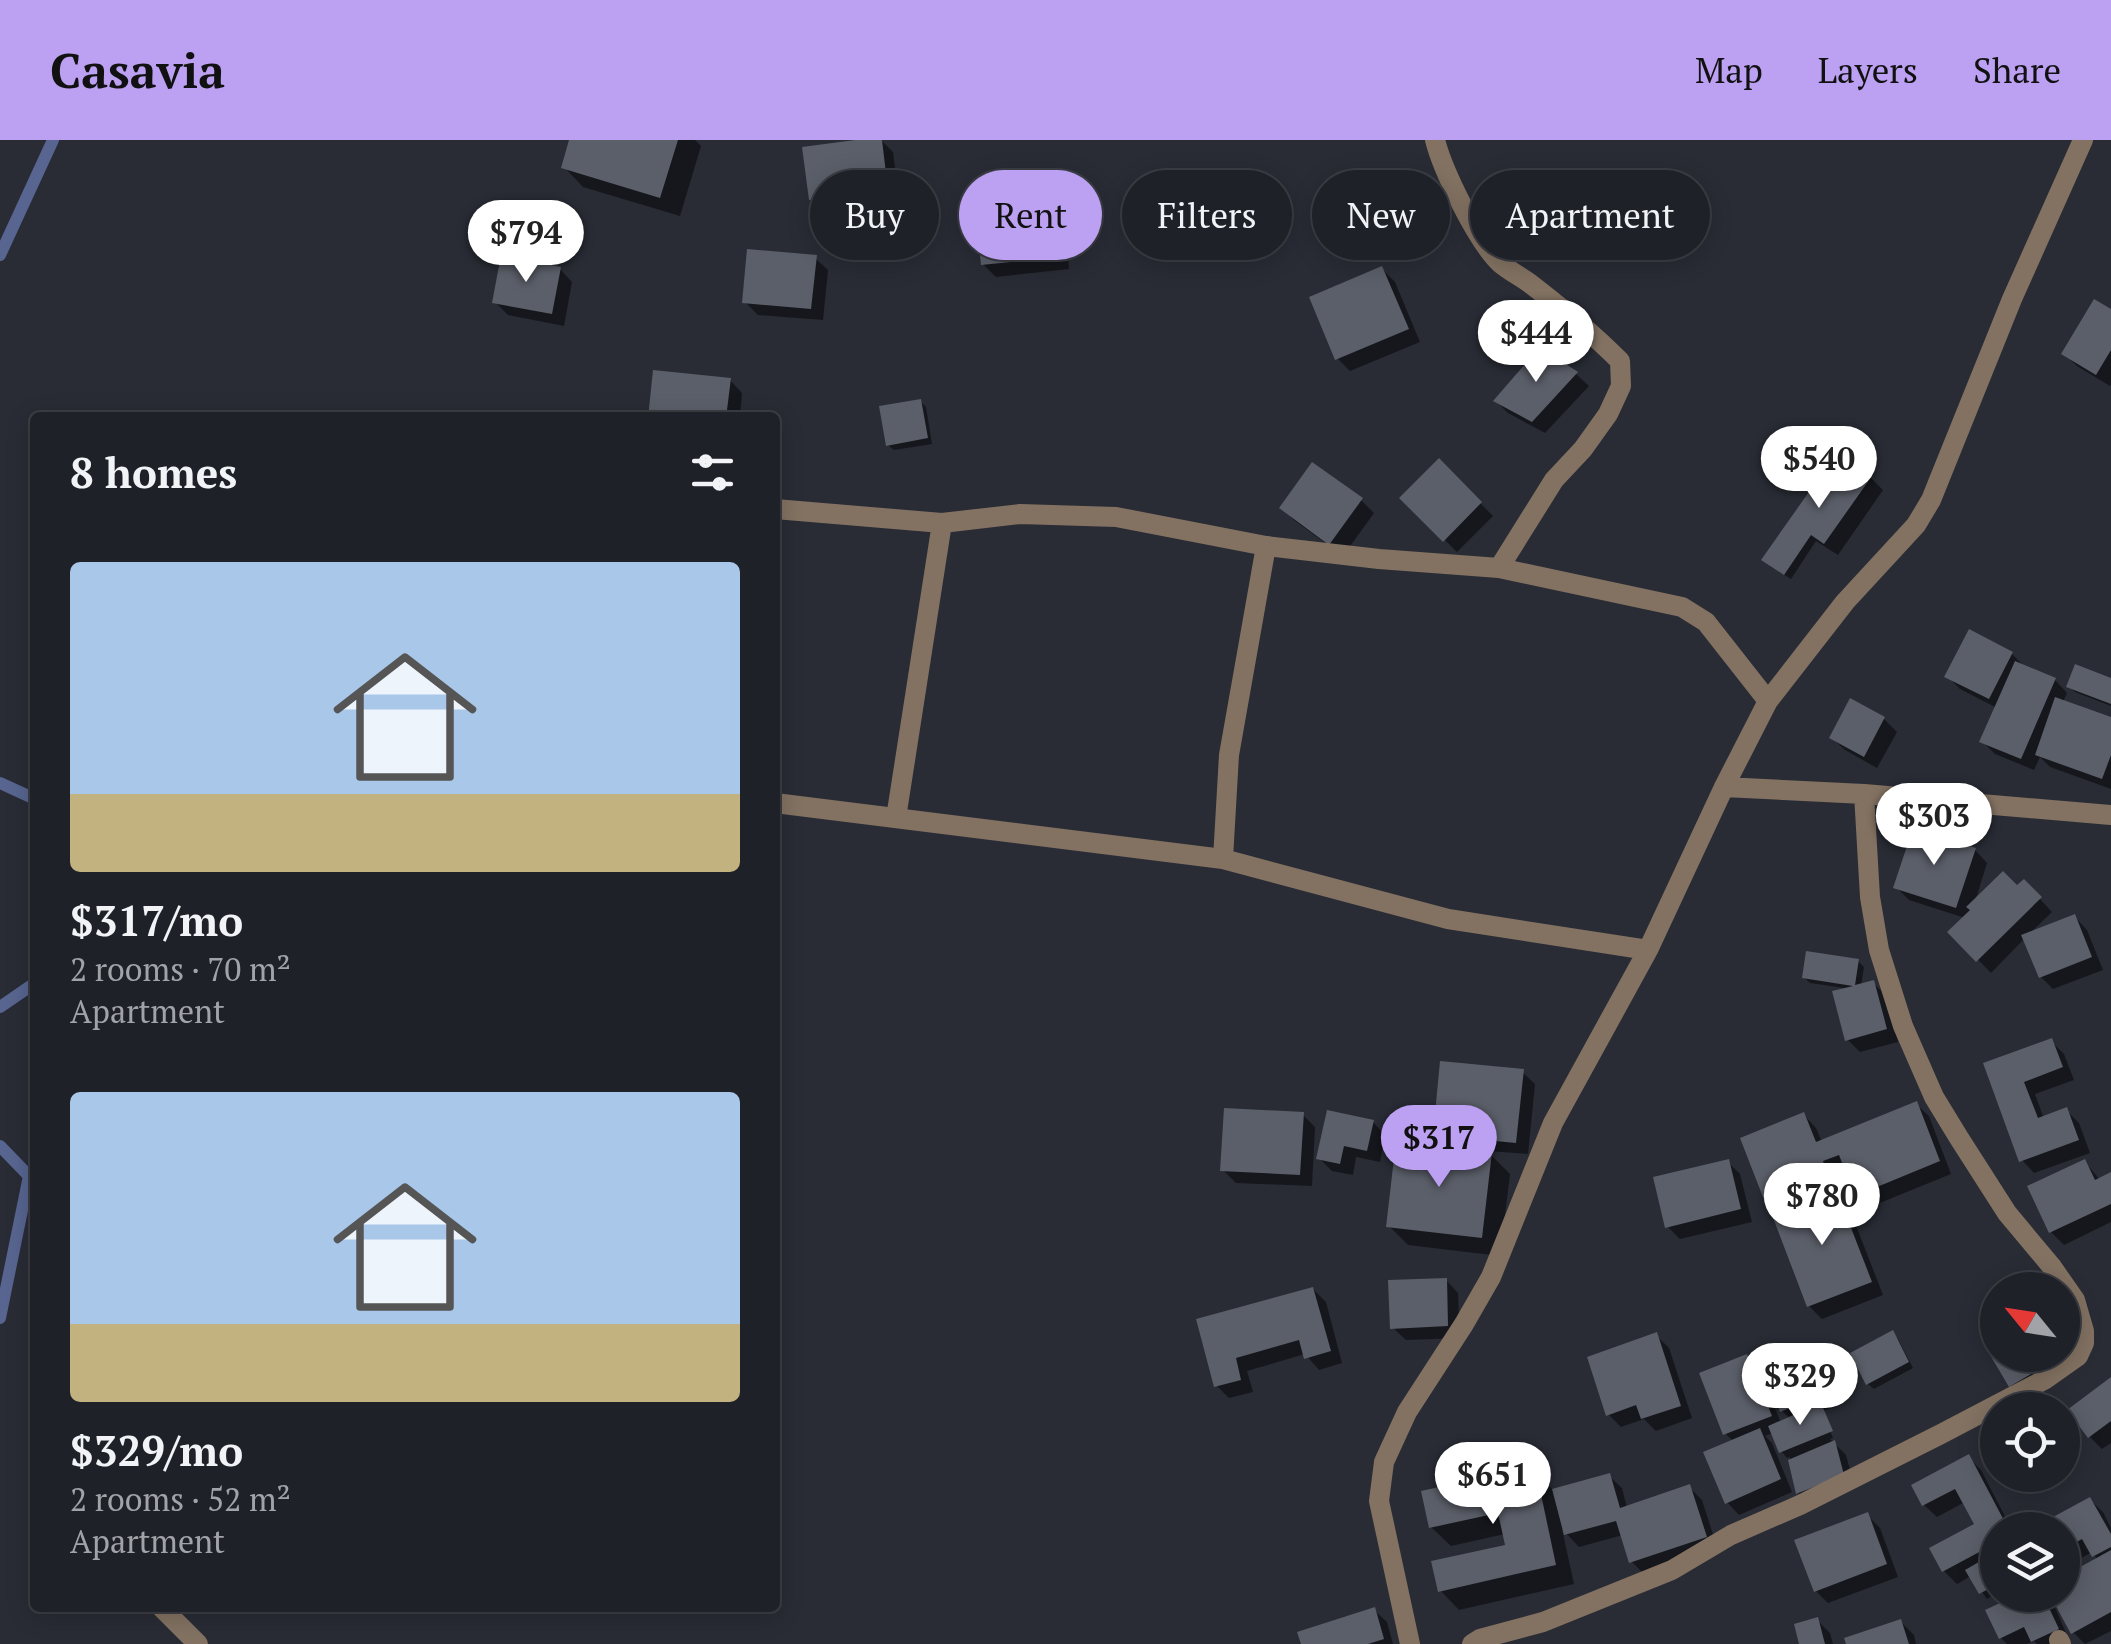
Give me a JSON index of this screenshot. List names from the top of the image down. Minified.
{"north":"top left","page":{"header":"Casavia","nav":["Map","Layers","Share"],"chip":["Buy","Rent","Filters","New","Apartment"],"price":["$794","$444","$540","$303","$317","$780","$329","$651"],"heading":"8 homes","list":[{"name":"$317/mo","note":"2 rooms · 70 m² · Apartment"},{"name":"$329/mo","note":"2 rooms · 52 m² · Apartment"}]}}
